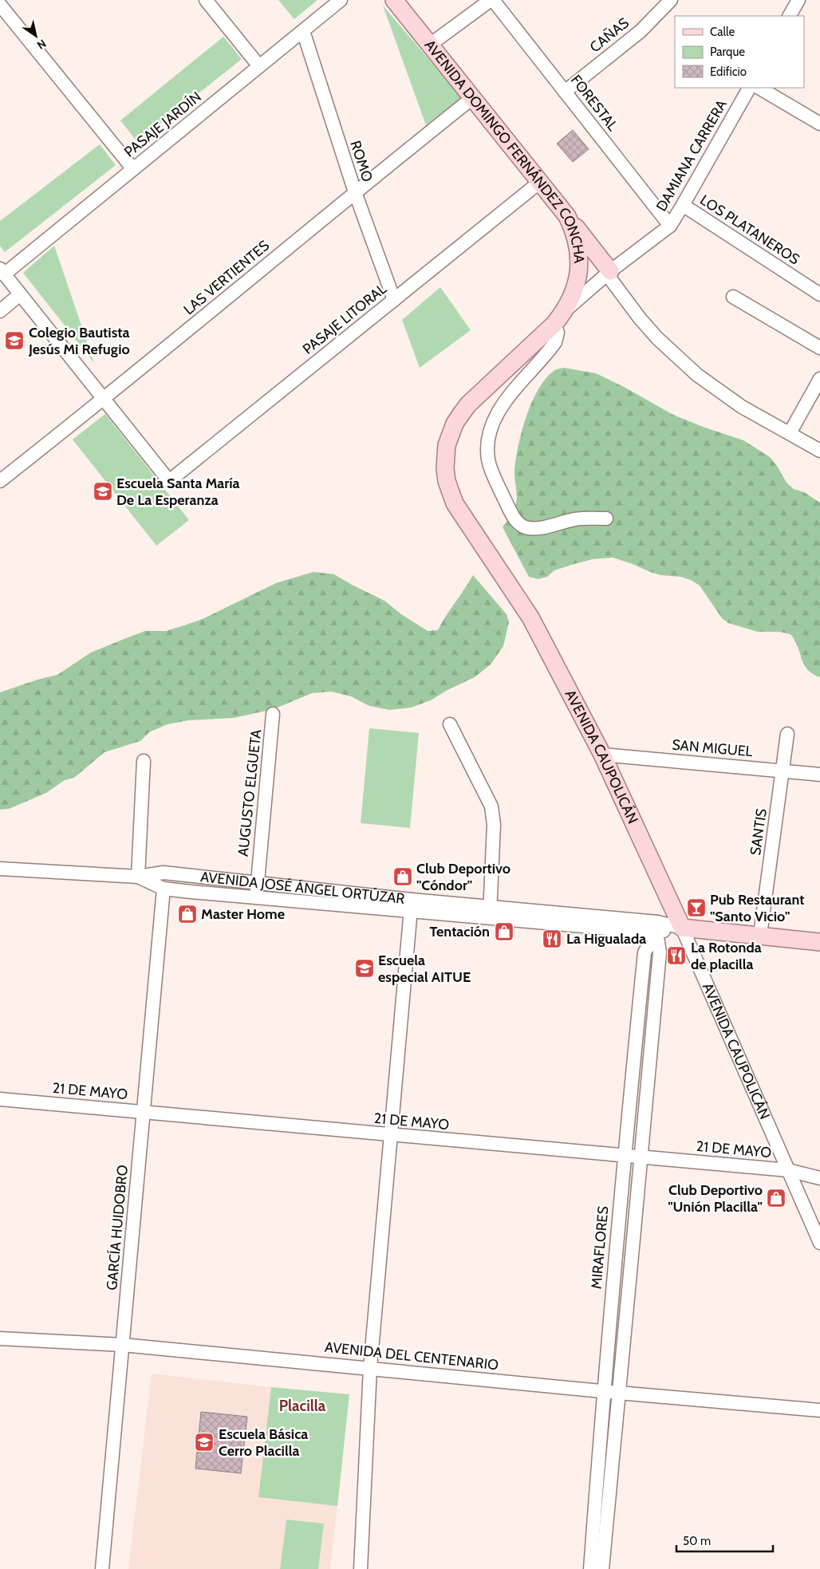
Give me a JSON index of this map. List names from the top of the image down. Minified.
{"streets":{"main road":["AVENIDA DOMINGO FERNÁNDEZ CONCHA","AVENIDA CAUPOLICÁN","AVENIDA JOSÉ ÁNGEL ORTÚZAR"],"street":["CAÑAS","FORESTAL","PASAJE JARDÍN","DAMIANA CARRERA","ROMO","LOS PLATANEROS","LAS VERTIENTES","PASAJE LITORAL","SAN MIGUEL","AUGUSTO ELGUETA","SANTIS","21 DE MAYO","GARCÍA HUIDOBRO","MIRAFLORES","AVENIDA DEL CENTENARIO"]},"crossings":[["CAÑAS","FORESTAL"],["FORESTAL","DAMIANA CARRERA"],["PASAJE JARDÍN","ROMO"],["AVENIDA DOMINGO FERNÁNDEZ CONCHA","DAMIANA CARRERA"],["AVENIDA DOMINGO FERNÁNDEZ CONCHA","LAS VERTIENTES"],["AVENIDA DOMINGO FERNÁNDEZ CONCHA","PASAJE LITORAL"],["AVENIDA DOMINGO FERNÁNDEZ CONCHA","AVENIDA CAUPOLICÁN"],["DAMIANA CARRERA","LOS PLATANEROS"],["DAMIANA CARRERA","AVENIDA CAUPOLICÁN"],["ROMO","LAS VERTIENTES"],["ROMO","PASAJE LITORAL"],["LAS VERTIENTES","PASAJE LITORAL"],["SAN MIGUEL","AVENIDA CAUPOLICÁN"],["SAN MIGUEL","SANTIS"],["AVENIDA CAUPOLICÁN","AVENIDA JOSÉ ÁNGEL ORTÚZAR"],["AVENIDA CAUPOLICÁN","21 DE MAYO"],["AUGUSTO ELGUETA","AVENIDA JOSÉ ÁNGEL ORTÚZAR"],["SANTIS","AVENIDA JOSÉ ÁNGEL ORTÚZAR"],["AVENIDA JOSÉ ÁNGEL ORTÚZAR","GARCÍA HUIDOBRO"],["AVENIDA JOSÉ ÁNGEL ORTÚZAR","MIRAFLORES"],["21 DE MAYO","GARCÍA HUIDOBRO"],["21 DE MAYO","MIRAFLORES"],["GARCÍA HUIDOBRO","AVENIDA DEL CENTENARIO"],["MIRAFLORES","AVENIDA DEL CENTENARIO"]],"districts":["Placilla"],"places":{"school or university":["Colegio Bautista Jesús Mi Refugio","Escuela Santa María De La Esperanza","Escuela especial AITUE","Escuela Básica Cerro Placilla"],"shop":["Club Deportivo \"Cóndor\"","Master Home","Tentación","Club Deportivo \"Unión Placilla\""],"bar":["Pub Restaurant \"Santo Vicio\""],"restaurant":["La Higualada","La Rotonda de placilla"]},"legend":["Calle","Parque","Edificio"],"scale_bar":"50 m","north":"bottom right"}
